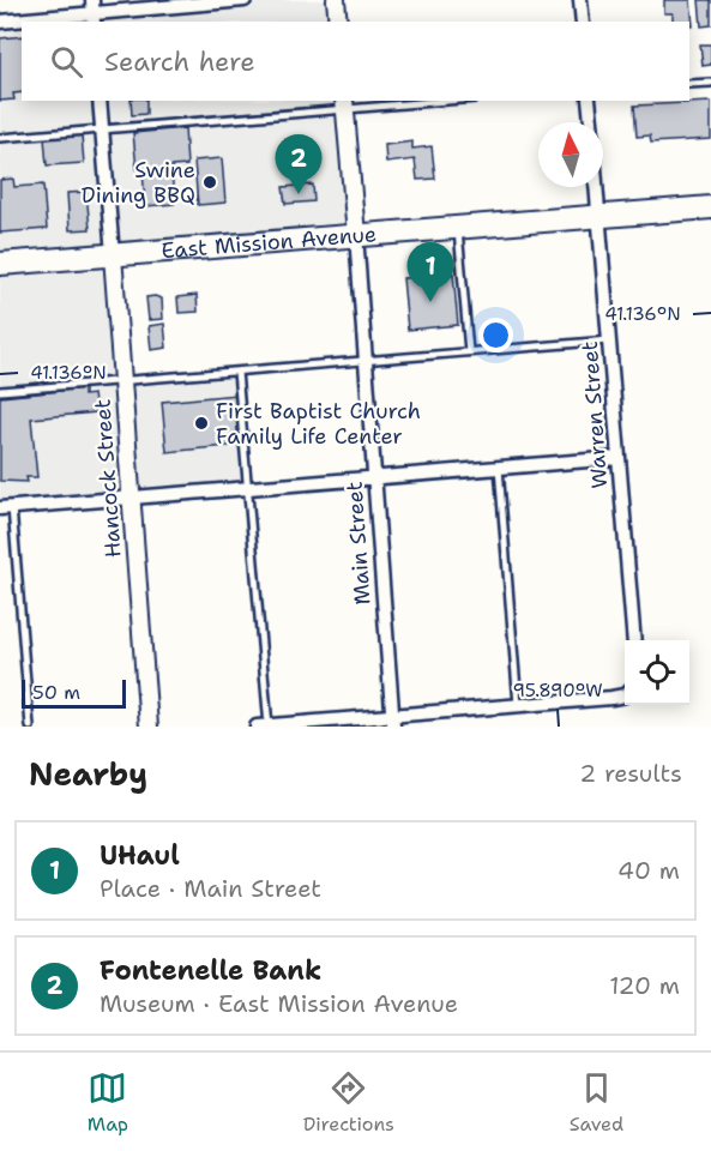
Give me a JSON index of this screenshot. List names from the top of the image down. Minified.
{"streets":{"main road":["East Mission Avenue"],"street":["Warren Street","Hancock Street","Main Street"]},"crossings":[["East Mission Avenue","Warren Street"],["East Mission Avenue","Hancock Street"],["East Mission Avenue","Main Street"]],"places":["Swine Dining BBQ","First Baptist Church Family Life Center"],"scale_bar":"50 m","north":"top","page":{"search":"Search here","pins":["2","1"],"scale":"50 m","heading":["Nearby","2 results"],"list":[{"mark":"1","name":"UHaul","note":"Place · Main Street","value":"40 m"},{"mark":"2","name":"Fontenelle Bank","note":"Museum · East Mission Avenue","value":"120 m"}],"nav":["Map","Directions","Saved"]},"coordinates":["41.136°N","95.890°W"]}
